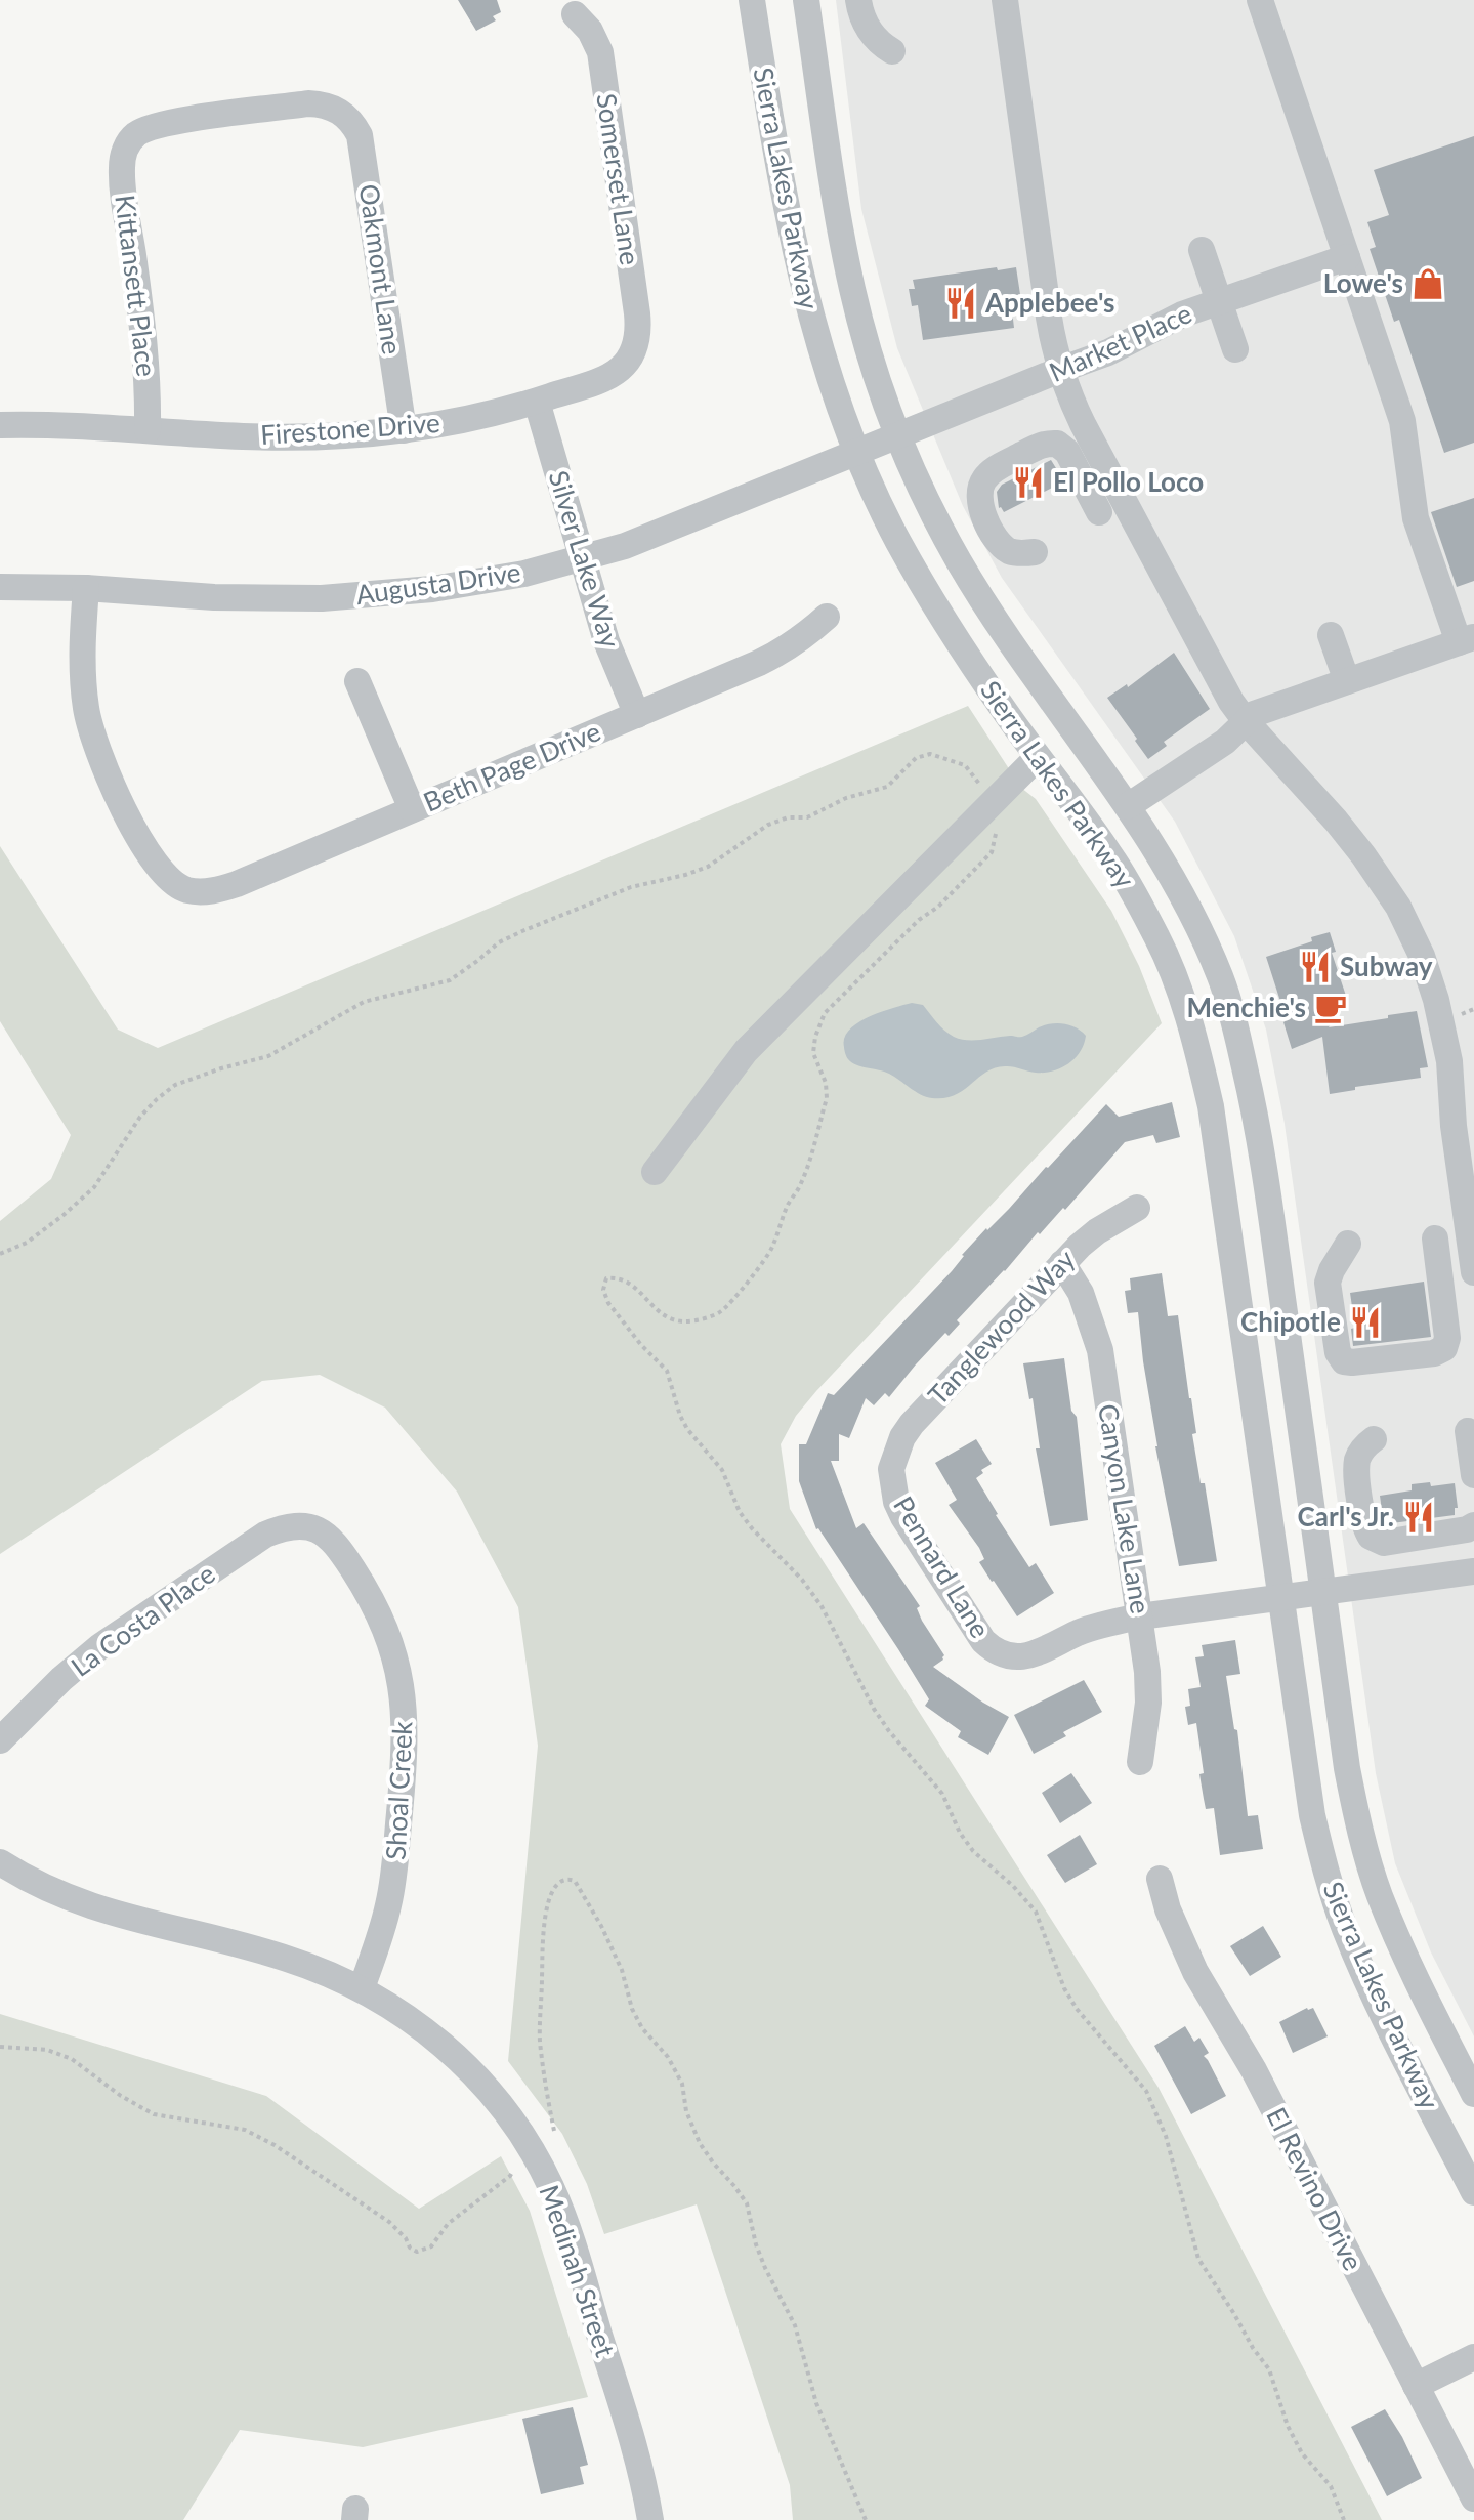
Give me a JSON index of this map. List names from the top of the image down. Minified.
{"streets":{"street":["Somerset Lane","Sierra Lakes Parkway","Oakmont Lane","Kittansett Place","Market Place","Firestone Drive","Silver Lake Way","Augusta Drive","Beth Page Drive","Tanglewood Way","Canyon Lake Lane","Pennard Lane","La Costa Place","Shoal Creek","El Revino Drive","Medinah Street"]},"crossings":[["Somerset Lane","Firestone Drive"],["Sierra Lakes Parkway","Market Place"],["Sierra Lakes Parkway","Augusta Drive"],["Oakmont Lane","Kittansett Place"],["Oakmont Lane","Firestone Drive"],["Kittansett Place","Firestone Drive"],["Market Place","Augusta Drive"],["Firestone Drive","Silver Lake Way"],["Silver Lake Way","Augusta Drive"],["Silver Lake Way","Beth Page Drive"],["Augusta Drive","Beth Page Drive"],["Tanglewood Way","Canyon Lake Lane"],["Tanglewood Way","Pennard Lane"],["Canyon Lake Lane","Pennard Lane"],["La Costa Place","Shoal Creek"],["Shoal Creek","Medinah Street"]],"places":{"shop":["Lowe's"],"restaurant":["Applebee's","El Pollo Loco","Subway","Chipotle","Carl's Jr."],"cafe":["Menchie's"]}}
